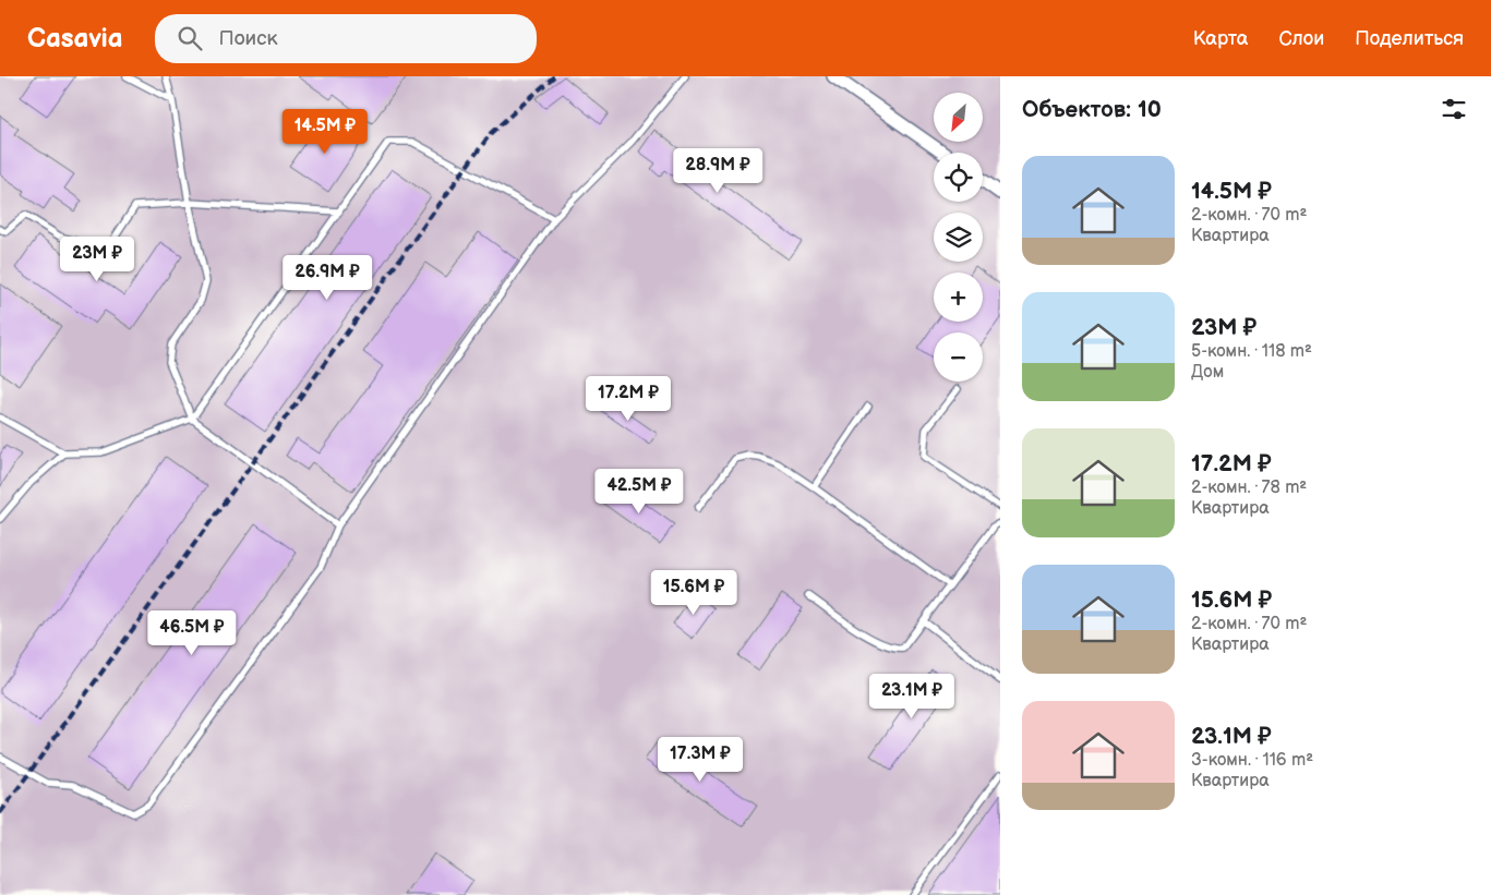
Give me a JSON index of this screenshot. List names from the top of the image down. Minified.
{"north":"bottom left","page":{"header":"Casavia","search":"Поиск","nav":["Карта","Слои","Поделиться"],"heading":"Объектов: 10","map_buttons":["+","−"],"price":["14.5M ₽","28.9M ₽","23M ₽","26.9M ₽","17.2M ₽","42.5M ₽","15.6M ₽","46.5M ₽","23.1M ₽","17.3M ₽"],"list":[{"name":"14.5M ₽","note":"2-комн. · 70 m² · Квартира"},{"name":"23M ₽","note":"5-комн. · 118 m² · Дом"},{"name":"17.2M ₽","note":"2-комн. · 78 m² · Квартира"},{"name":"15.6M ₽","note":"2-комн. · 70 m² · Квартира"},{"name":"23.1M ₽","note":"3-комн. · 116 m² · Квартира"}]}}
